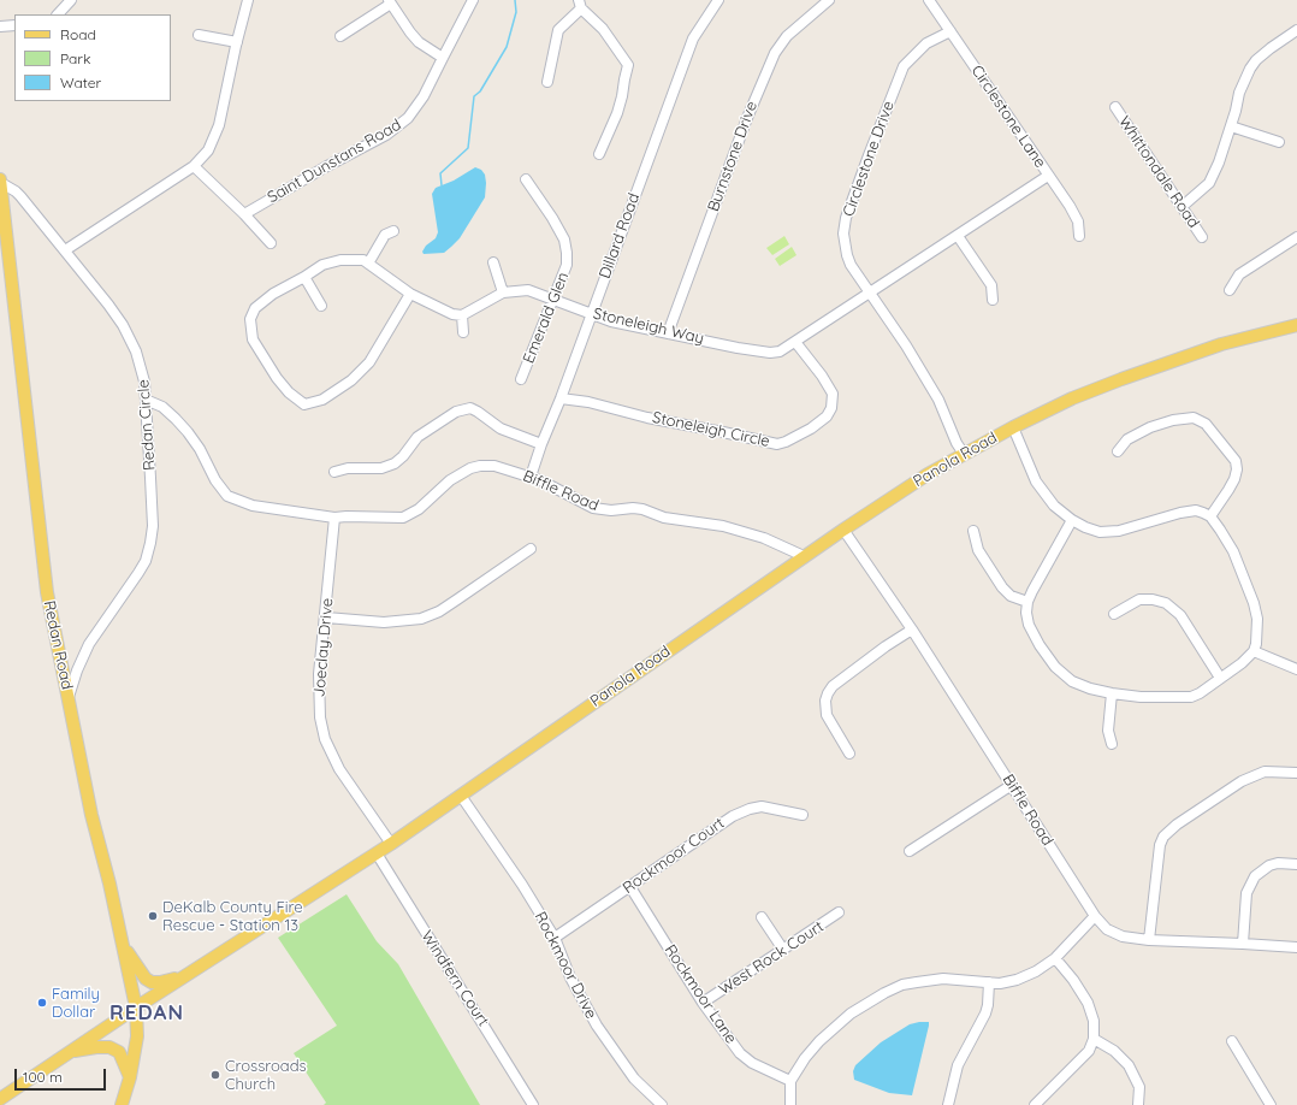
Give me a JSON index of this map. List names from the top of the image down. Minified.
{"streets":{"main road":["Panola Road","Redan Road"],"street":["Circlestone Lane","Burnstone Drive","Circlestone Drive","Saint Dunstans Road","Whittondale Road","Dillard Road","Emerald Glen","Stoneleigh Way","Redan Circle","Stoneleigh Circle","Biffle Road","Joeclay Drive","Rockmoor Court","West Rock Court","Rockmoor Drive","Windfern Court","Rockmoor Lane"]},"crossings":[["Circlestone Lane","Circlestone Drive"],["Circlestone Lane","Stoneleigh Way"],["Burnstone Drive","Stoneleigh Way"],["Circlestone Drive","Stoneleigh Way"],["Circlestone Drive","Panola Road"],["Dillard Road","Stoneleigh Way"],["Dillard Road","Stoneleigh Circle"],["Dillard Road","Biffle Road"],["Emerald Glen","Stoneleigh Way"],["Stoneleigh Way","Stoneleigh Circle"],["Redan Circle","Biffle Road"],["Redan Circle","Redan Road"],["Panola Road","Biffle Road"],["Panola Road","Redan Road"],["Panola Road","Joeclay Drive"],["Panola Road","Rockmoor Drive"],["Panola Road","Windfern Court"],["Biffle Road","Joeclay Drive"],["Rockmoor Court","Rockmoor Drive"],["Rockmoor Court","Rockmoor Lane"],["West Rock Court","Rockmoor Lane"]],"districts":["REDAN"],"places":["DeKalb County Fire Rescue - Station 13","Family Dollar","Crossroads Church"],"legend":["Road","Park","Water"],"scale_bar":"100 m"}
